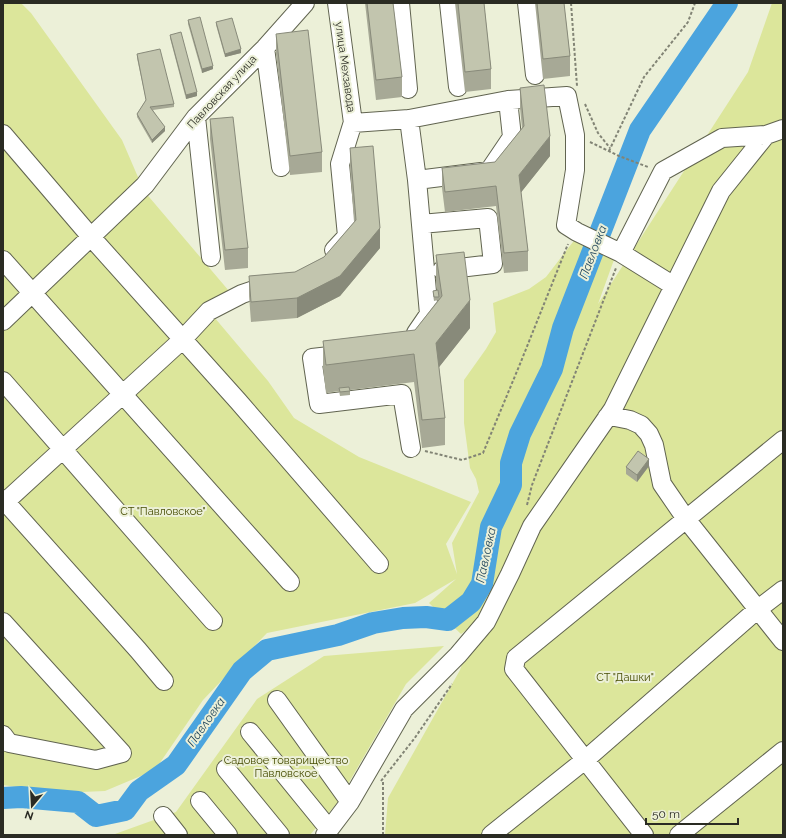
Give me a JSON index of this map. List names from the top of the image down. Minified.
{"streets":{"street":["улица Мехзавода","Павловская улица"]},"water":["Павловка"],"parks":["СТ \"Павловское\"","СТ \"Дашки\"","Садовое товарищество Павловское"],"scale_bar":"50 m","north":"bottom"}
